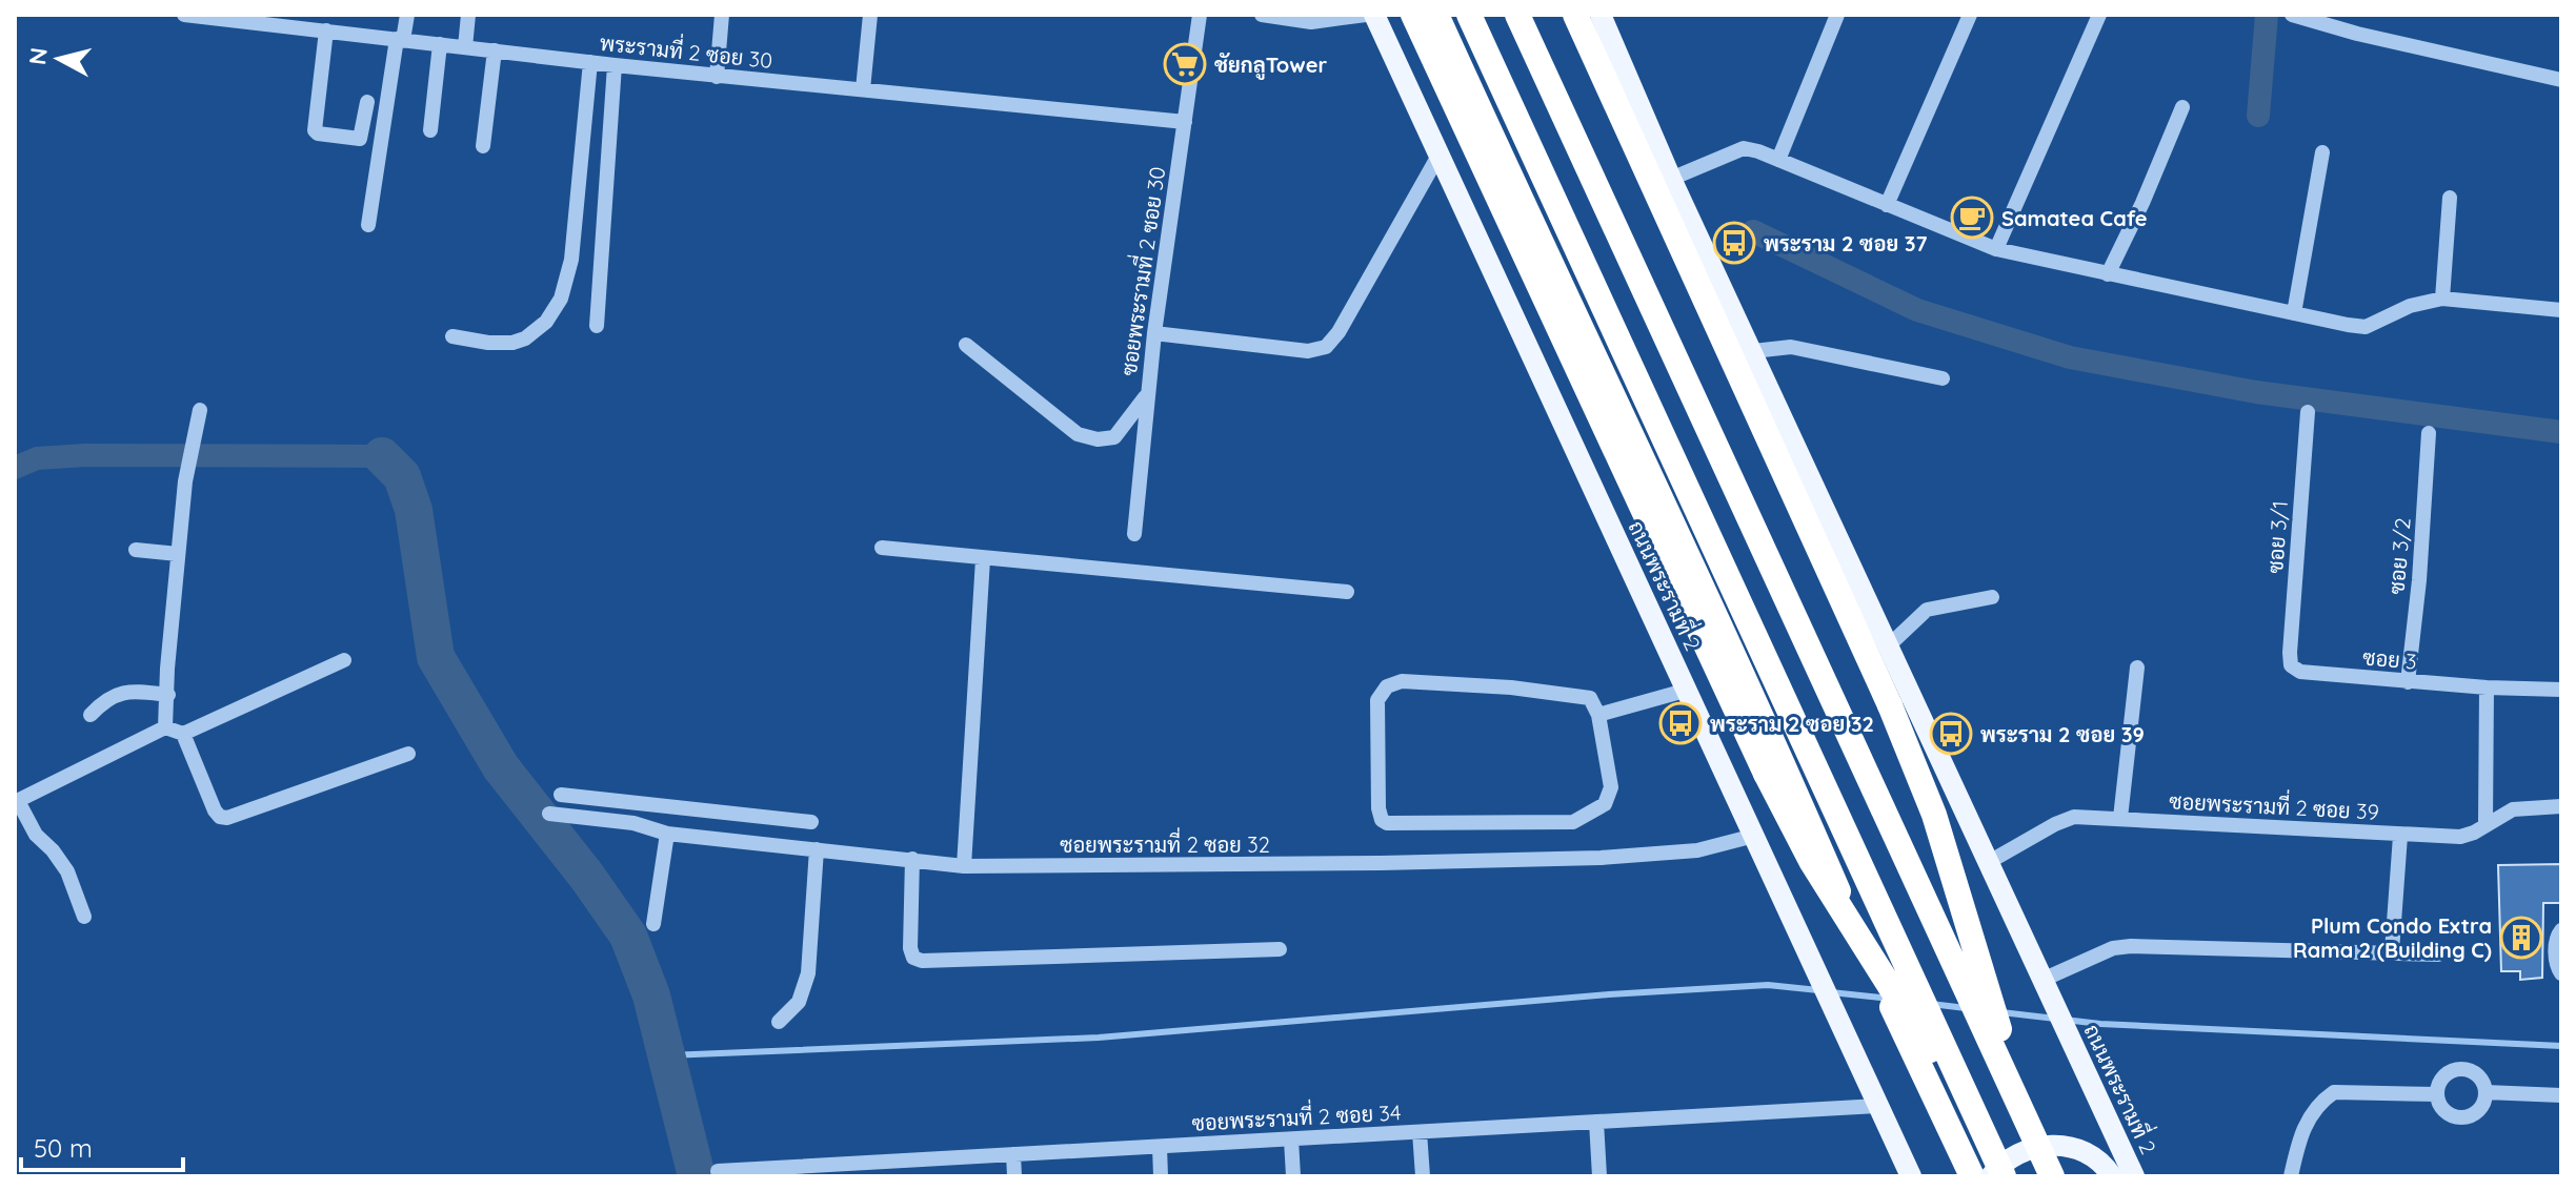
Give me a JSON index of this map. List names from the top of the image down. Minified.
{"streets":{"highway":["ถนนพระรามที่ 2"],"street":["พระรามที่ 2 ซอย 30","ซอยพระรามที่ 2 ซอย 30","ซอย 3/1","ซอย 3/2","ซอย 3","ซอยพระรามที่ 2 ซอย 39","ซอยพระรามที่ 2 ซอย 32","ซอยพระรามที่ 2 ซอย 34"]},"crossings":[["พระรามที่ 2 ซอย 30","ซอยพระรามที่ 2 ซอย 30"],["ซอย 3/1","ซอย 3"],["ซอย 3/2","ซอย 3"],["ถนนพระรามที่ 2","ซอยพระรามที่ 2 ซอย 39"],["ถนนพระรามที่ 2","ซอยพระรามที่ 2 ซอย 32"],["ถนนพระรามที่ 2","ซอยพระรามที่ 2 ซอย 34"]],"places":{"supermarket":["ชัยกลูTower"],"cafe":["Samatea Cafe"],"bus stop":["พระราม 2 ซอย 37","พระราม 2 ซอย 32","พระราม 2 ซอย 39"],"building":["Plum Condo Extra Rama 2 (Building C)"]},"scale_bar":"50 m","north":"left"}
